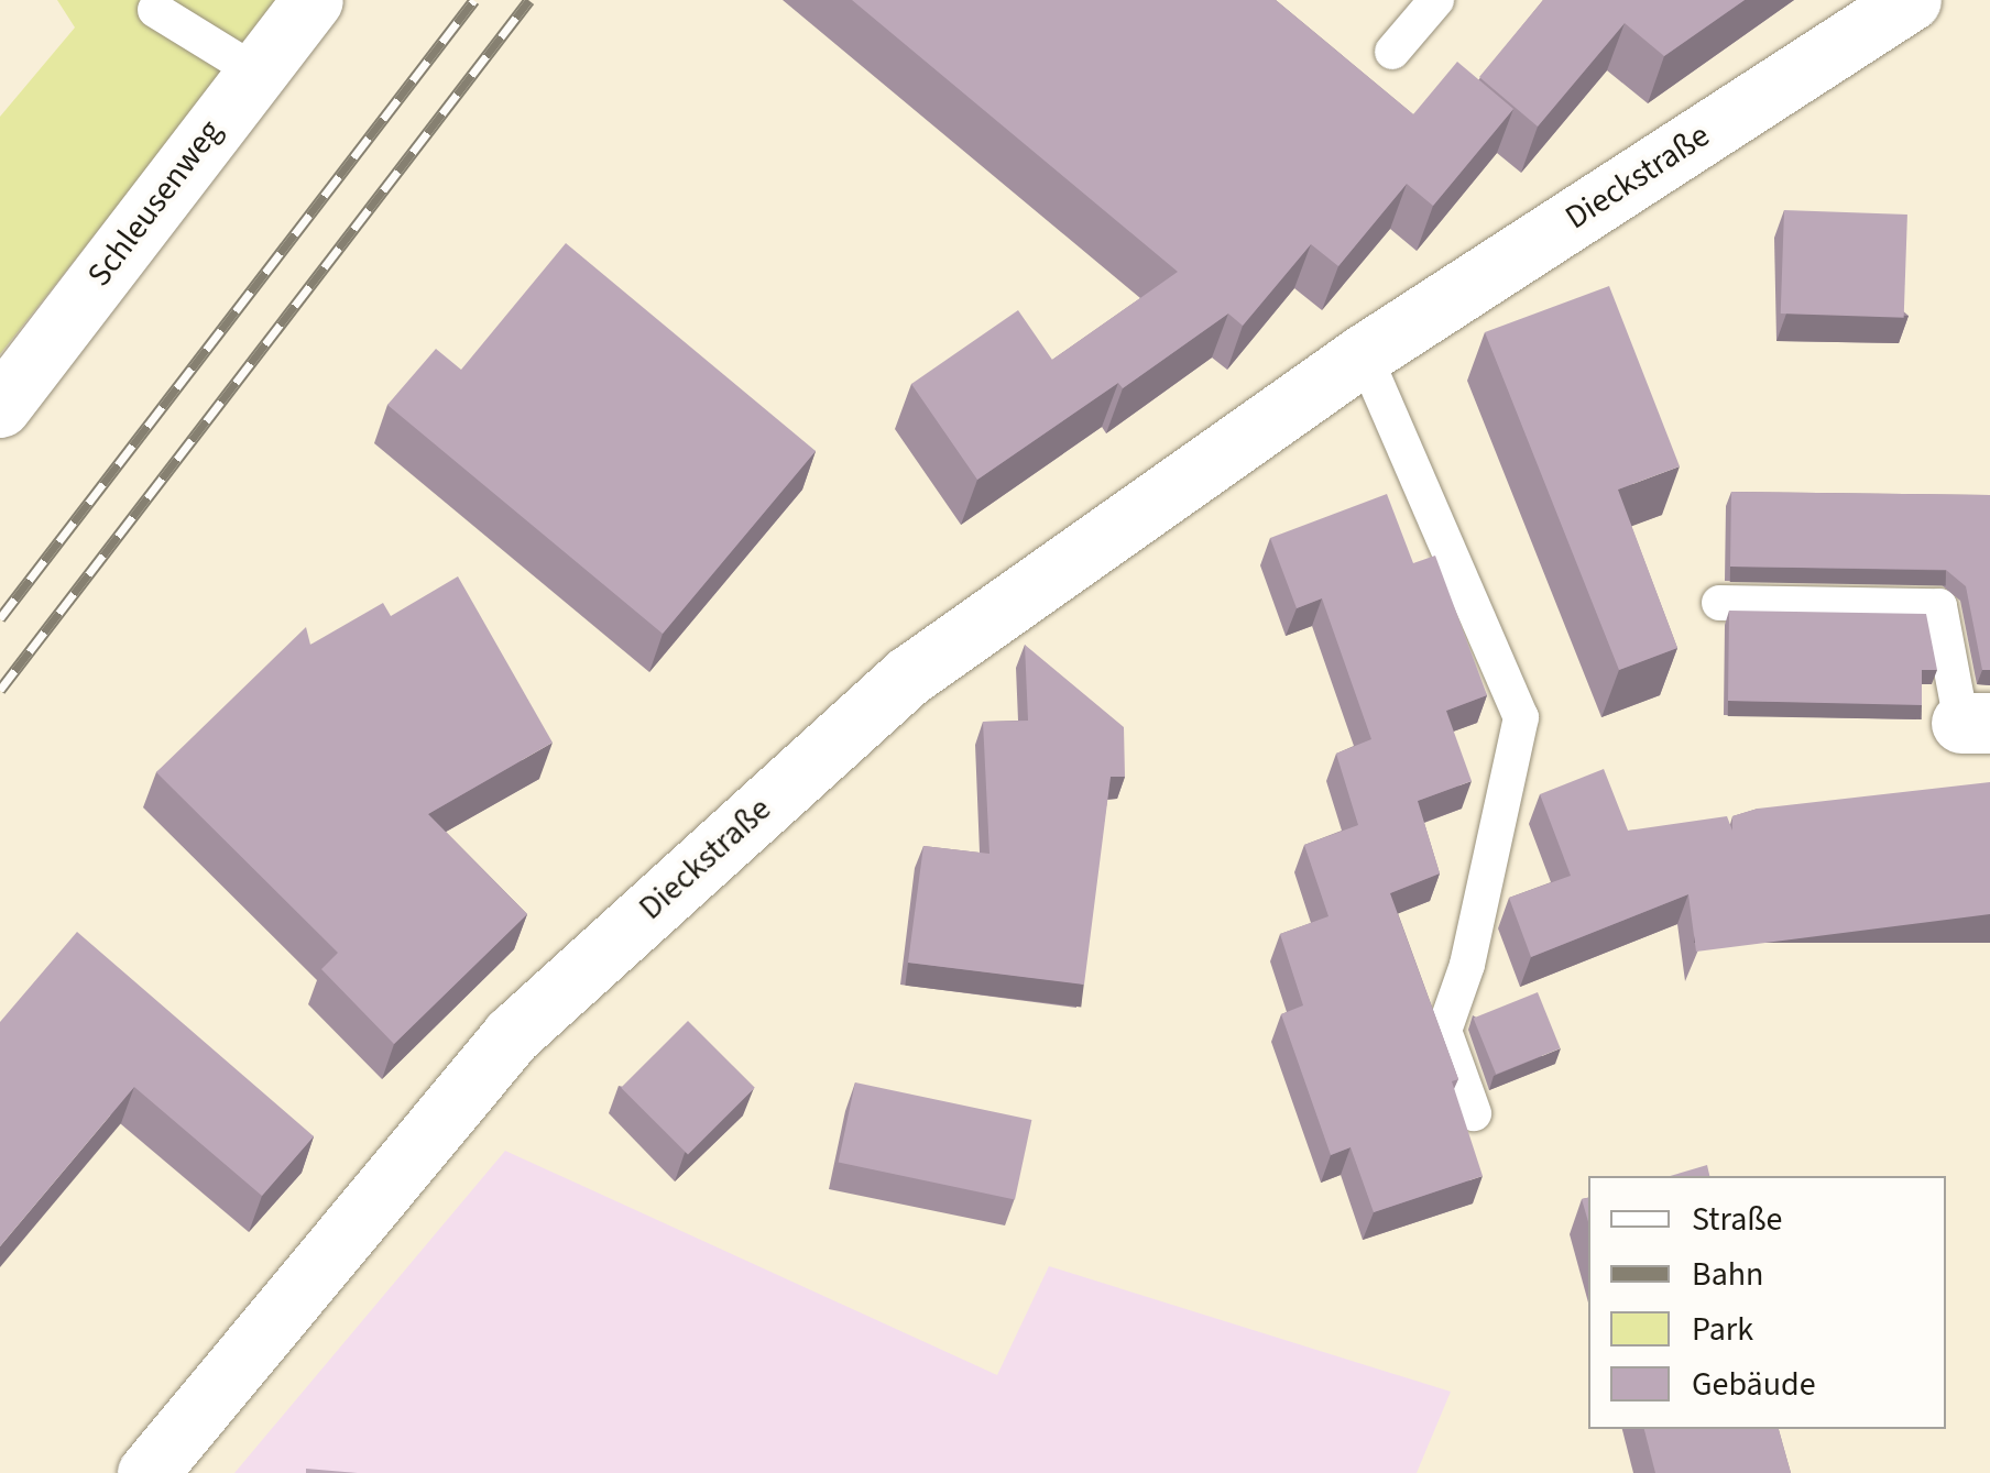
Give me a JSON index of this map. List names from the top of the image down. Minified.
{"streets":{"street":["Dieckstraße","Schleusenweg"]},"legend":["Straße","Bahn","Park","Gebäude"]}
